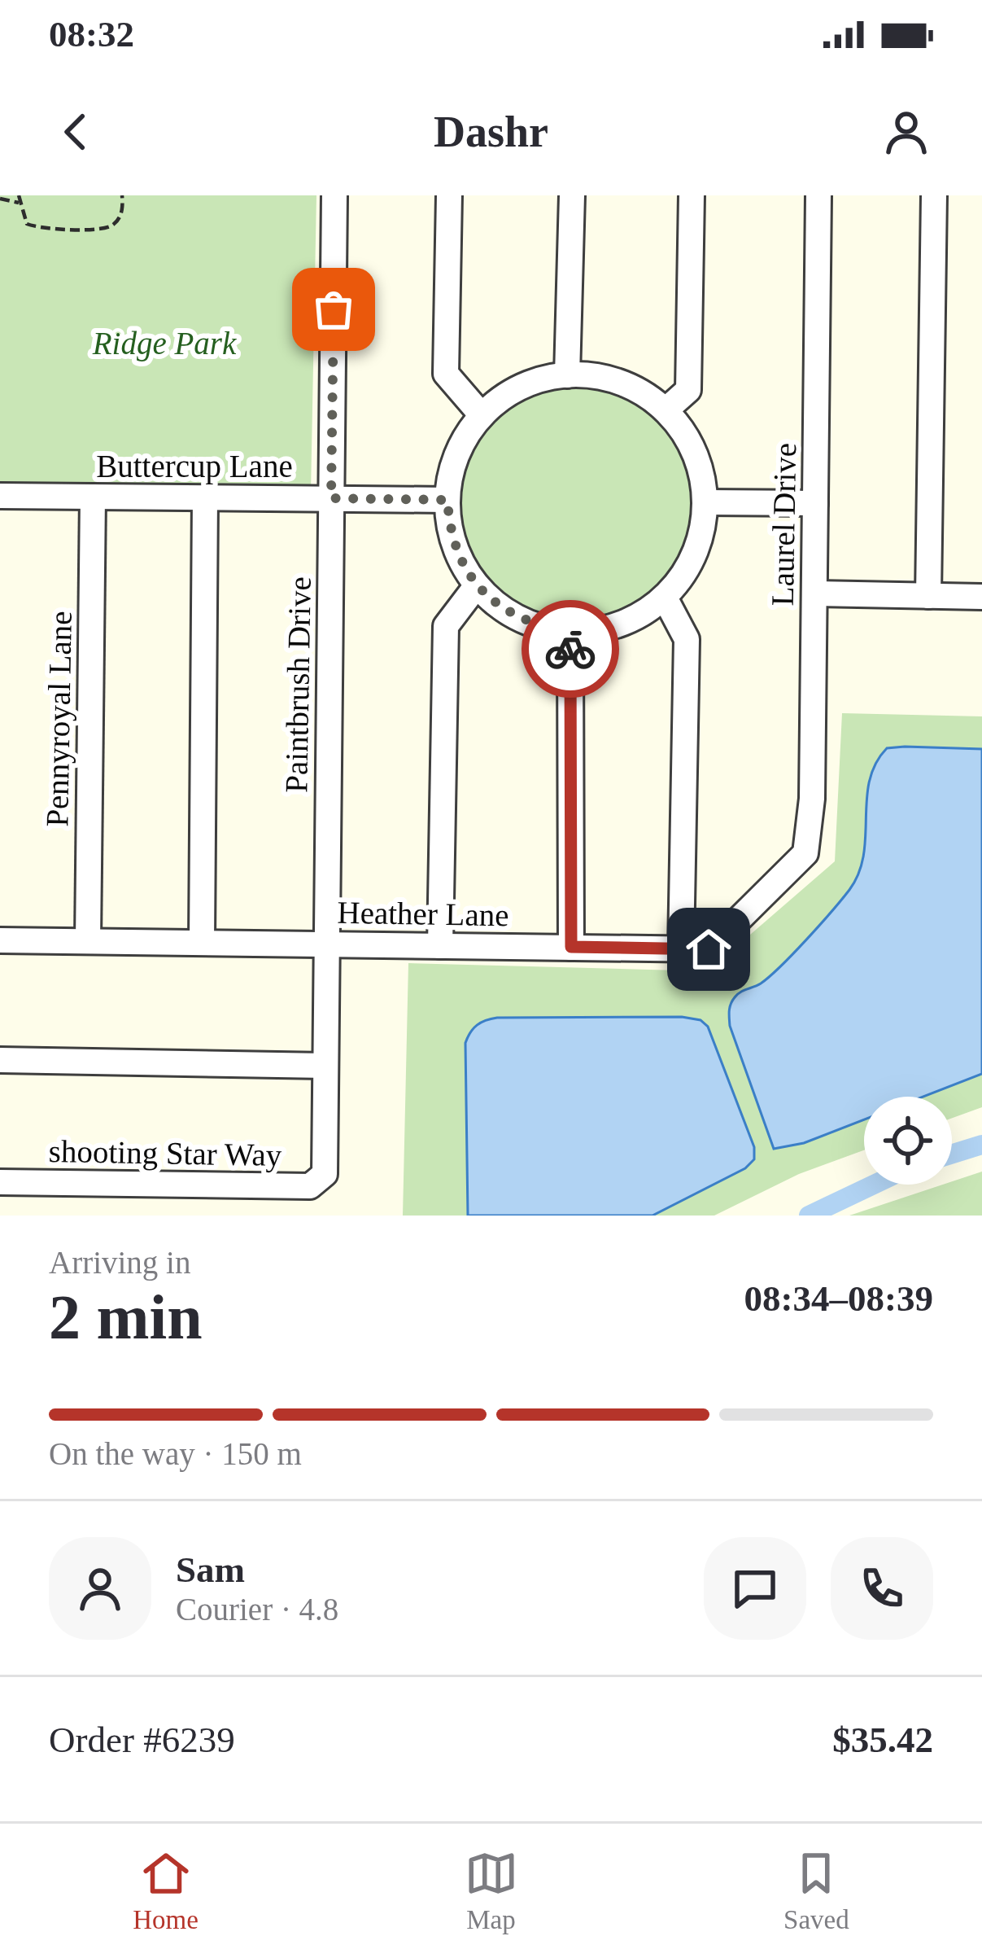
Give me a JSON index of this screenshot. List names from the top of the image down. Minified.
{"streets":{"street":["Buttercup Lane","Laurel Drive","Paintbrush Drive","Pennyroyal Lane","Heather Lane","shooting Star Way"]},"crossings":[["Buttercup Lane","Paintbrush Drive"],["Buttercup Lane","Pennyroyal Lane"],["Laurel Drive","Heather Lane"],["Paintbrush Drive","Heather Lane"],["Paintbrush Drive","shooting Star Way"],["Pennyroyal Lane","Heather Lane"]],"parks":["Ridge Park"],"page":{"status":"08:32","header":"Dashr","heading":["2 min","Arriving in","08:34–08:39"],"panel":["Sam","Courier · 4.8","Order #6239","$35.42"],"bar":"On the way · 150 m","tabs":["Home","Map","Saved"]}}
